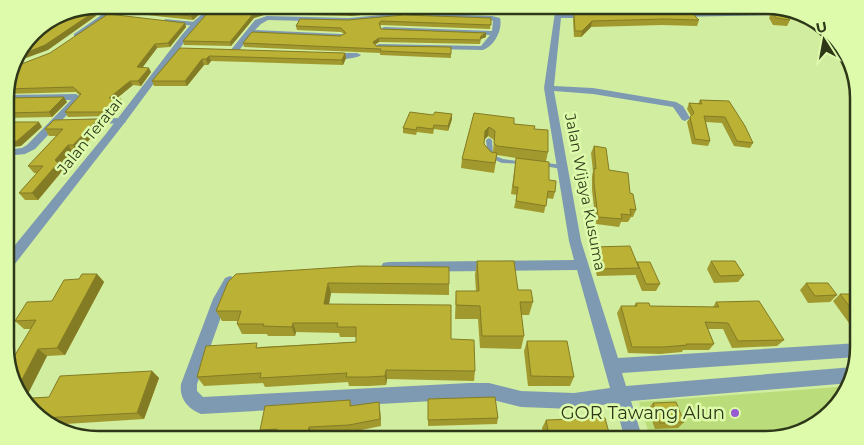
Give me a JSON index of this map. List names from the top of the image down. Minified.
{"streets":{"street":["Jalan Teratai","Jalan Wijaya Kusuma"]},"places":["GOR Tawang Alun"],"north":"top"}
